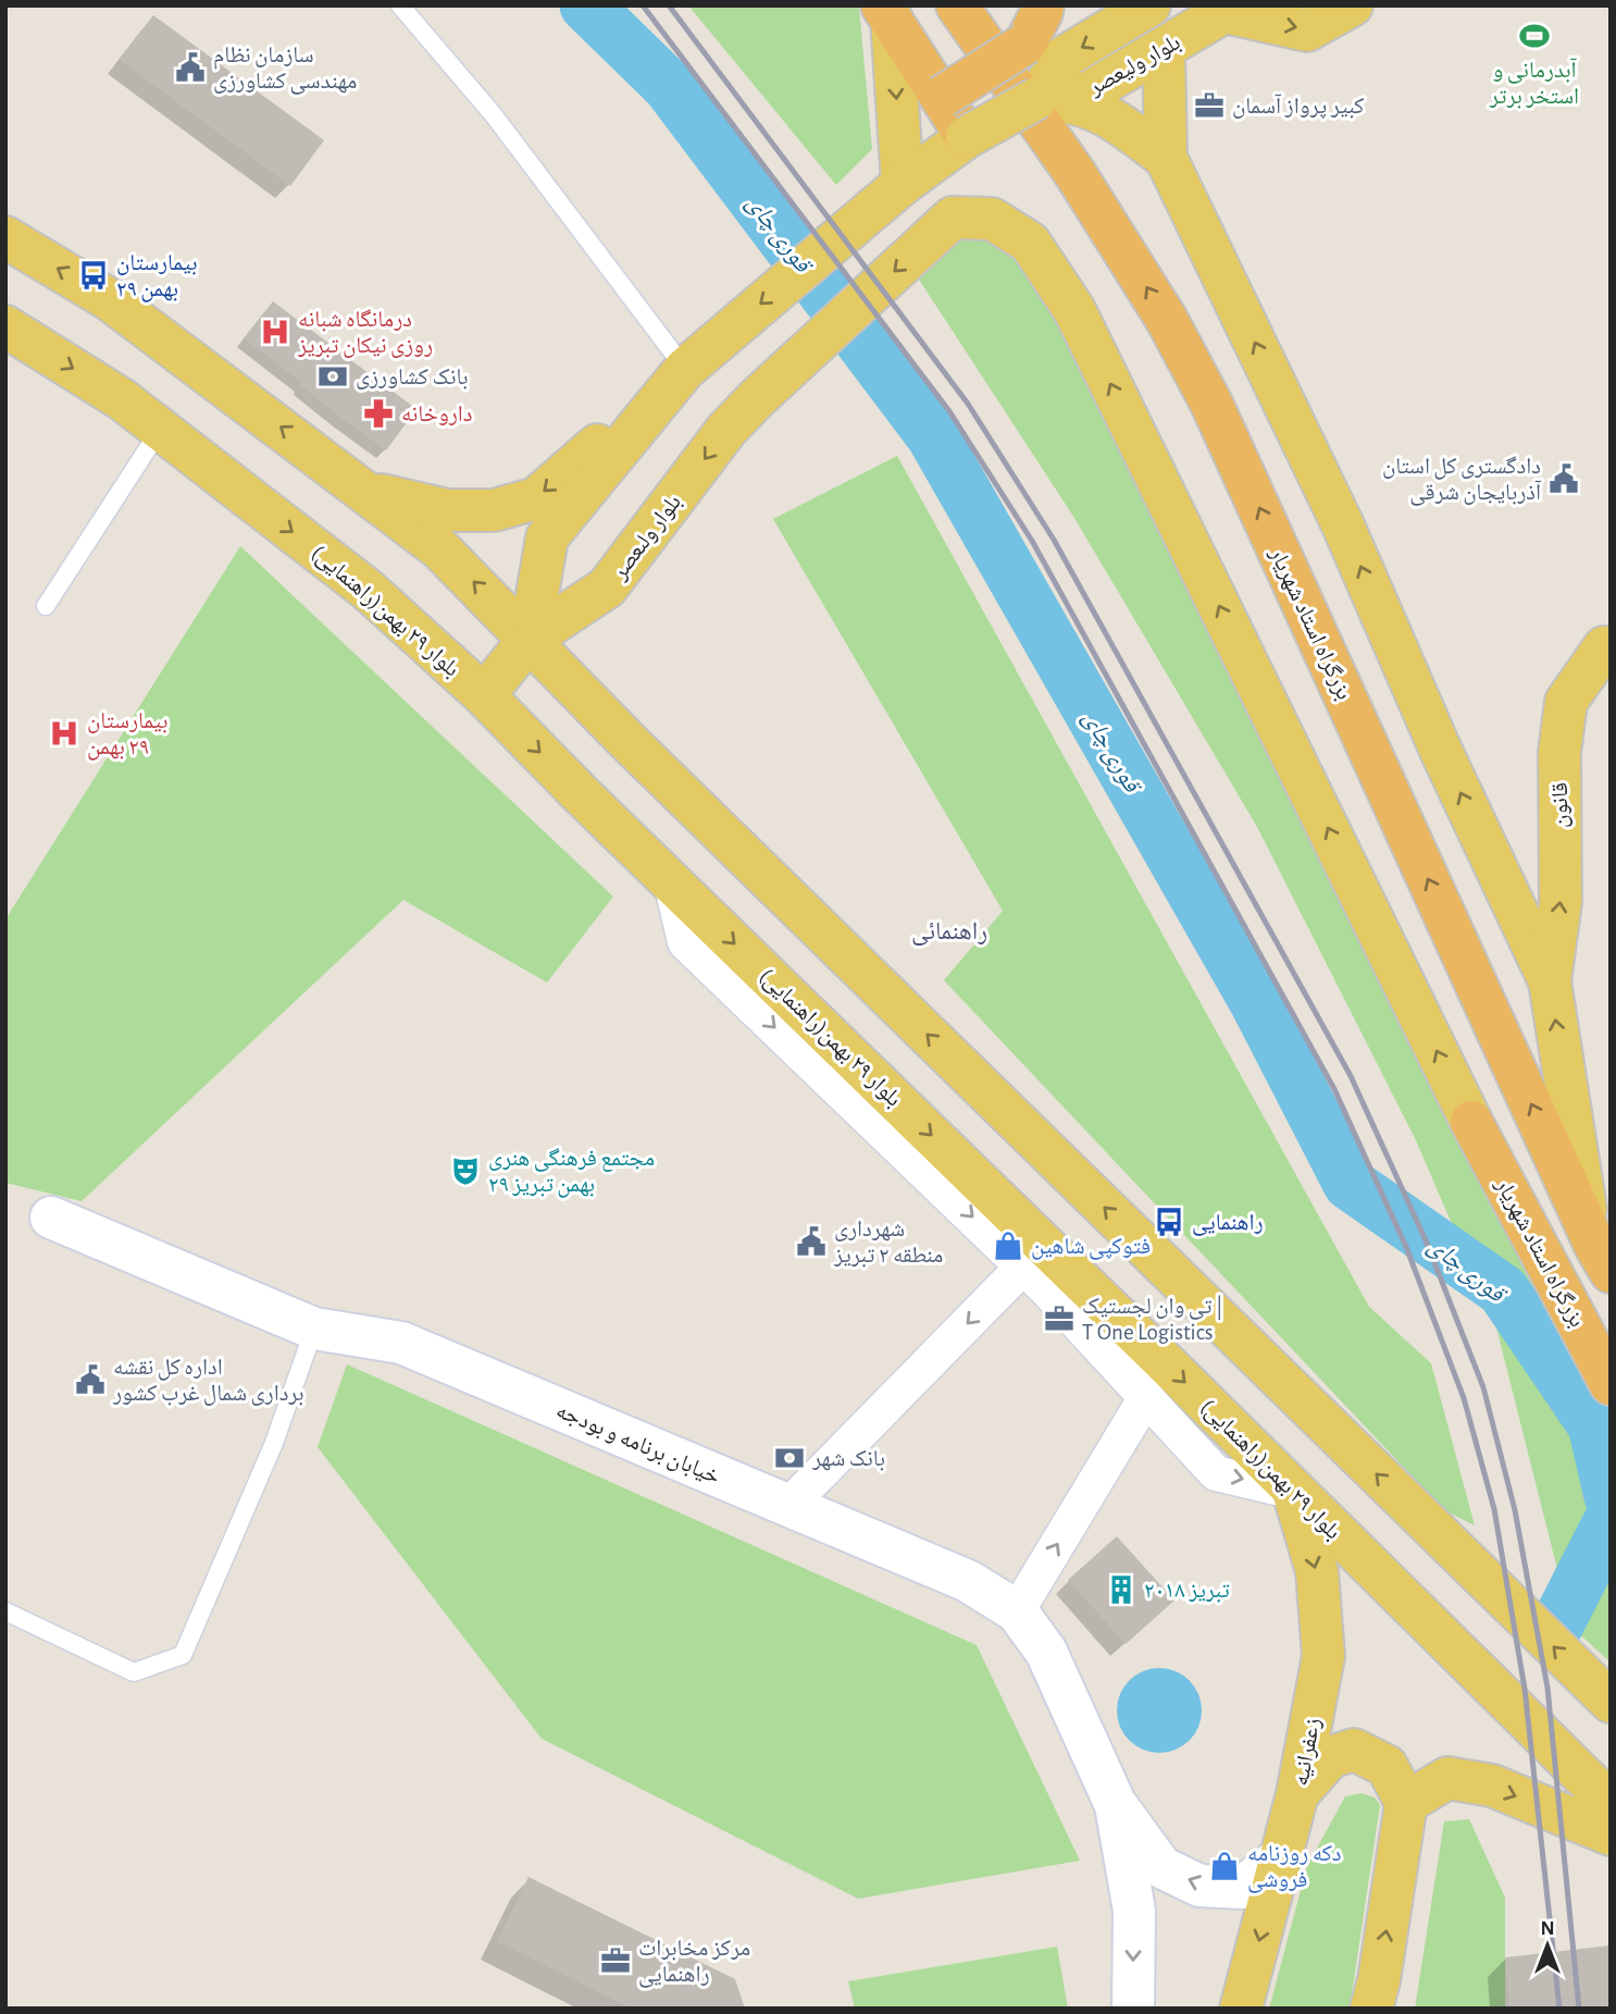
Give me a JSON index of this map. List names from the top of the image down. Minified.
{"streets":{"highway":["بزرگراه استاد شهریار"],"main road":["بلوار ولیعصر","بلوار ولىعصر","بلوار ٢٩ بهمن(راهنمایی)","قانون","زعفرانیه"],"street":["خیابان برنامه و بودجه"]},"crossings":[["بلوار ولىعصر","بزرگراه استاد شهریار"],["بلوار ٢٩ بهمن(راهنمایی)","زعفرانیه"],["خیابان برنامه و بودجه","زعفرانیه"]],"one_way":["بزرگراه استاد شهریار","قانون","زعفرانیه"],"districts":["راهنمائی"],"water":["قوری چای"],"places":{"sports":["آبدرمانی و استخر برتر"],"public building":["سازمان نظام مهندسی کشاورزی","دادگستری کل استان آذربایجان شرقی","شهرداری منطقه ۲ تبریز","اداره کل نقشه برداری شمال غرب کشور"],"office":["کبیر پرواز آسمان","تی وان لجستیک | T One Logistics","مرکز مخابرات راهنمایی"],"bus stop":["بیمارستان ۲۹ بهمن","راهنمایی"],"hospital":["درمانگاه شبانه روزی نیکان تبریز","بیمارستان ٢٩ بهمن"],"bank":["بانک کشاورزی","بانک شهر"],"pharmacy":["داروخانه"],"theatre":["مجتمع فرهنگی هنری ۲۹ بهمن تبریز"],"shop":["فتوکپی شاهین","دکه روزنامه فروشی"],"building":["تبریز ۲۰۱۸"]},"north":"top"}
